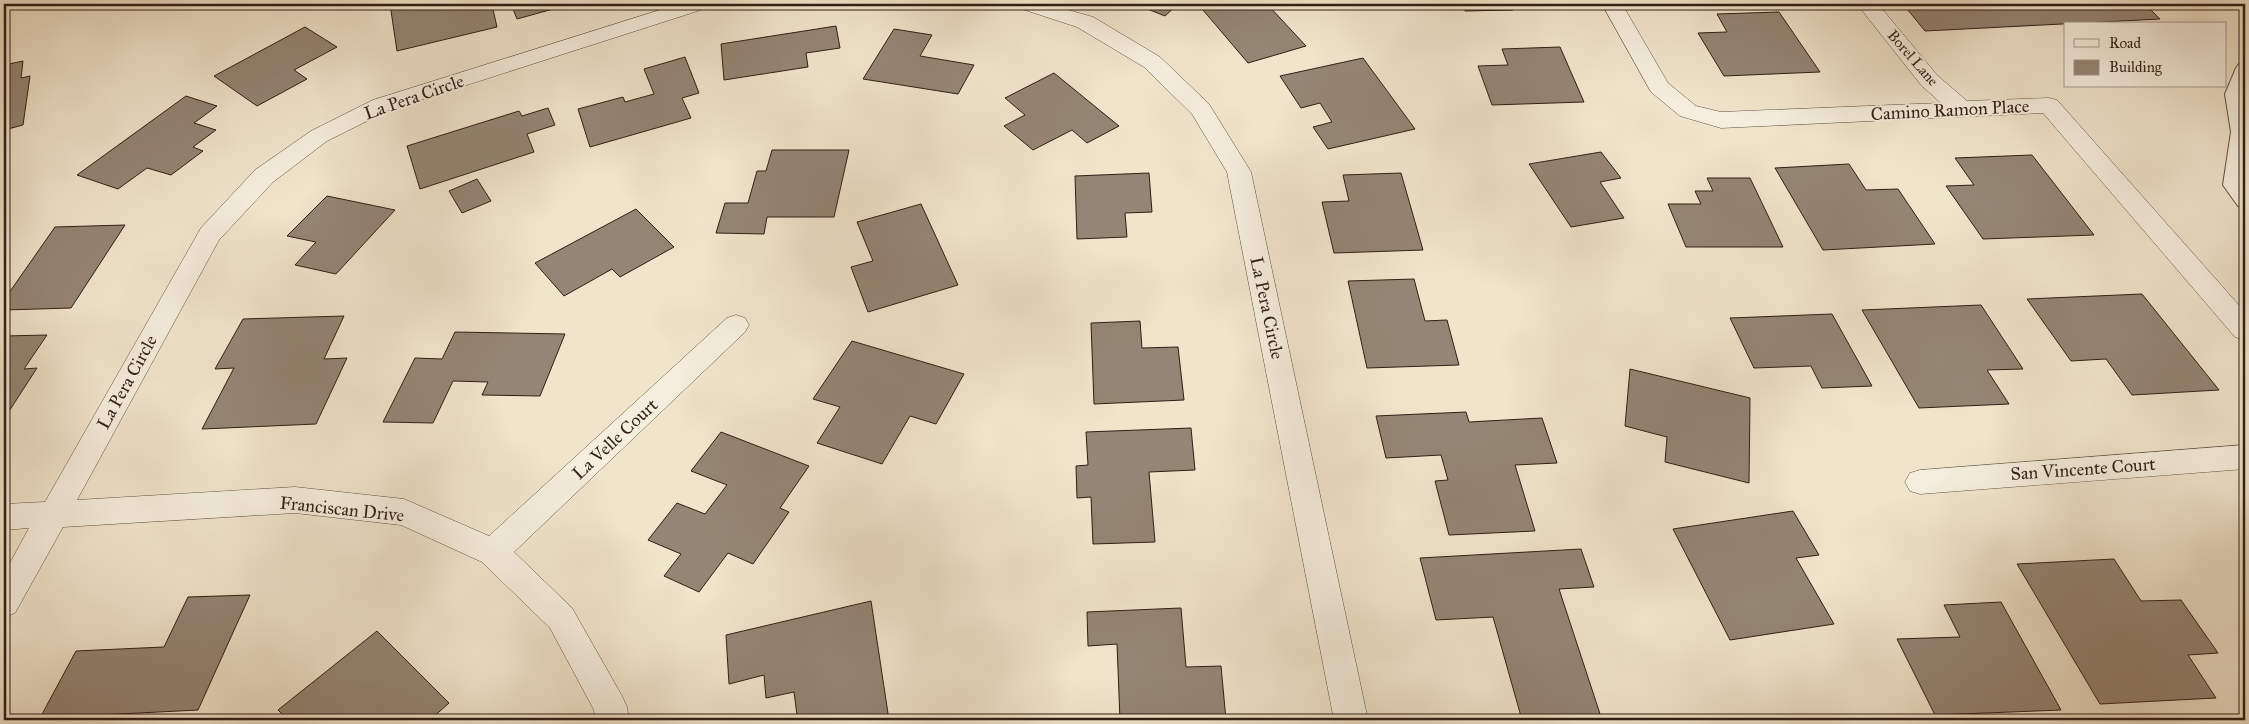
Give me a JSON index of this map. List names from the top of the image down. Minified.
{"streets":{"street":["Borel Lane","La Pera Circle","Camino Ramon Place","La Velle Court","San Vincente Court","Franciscan Drive"]},"crossings":[["Borel Lane","Camino Ramon Place"],["La Pera Circle","Franciscan Drive"],["La Velle Court","Franciscan Drive"]],"legend":["Road","Building"]}
